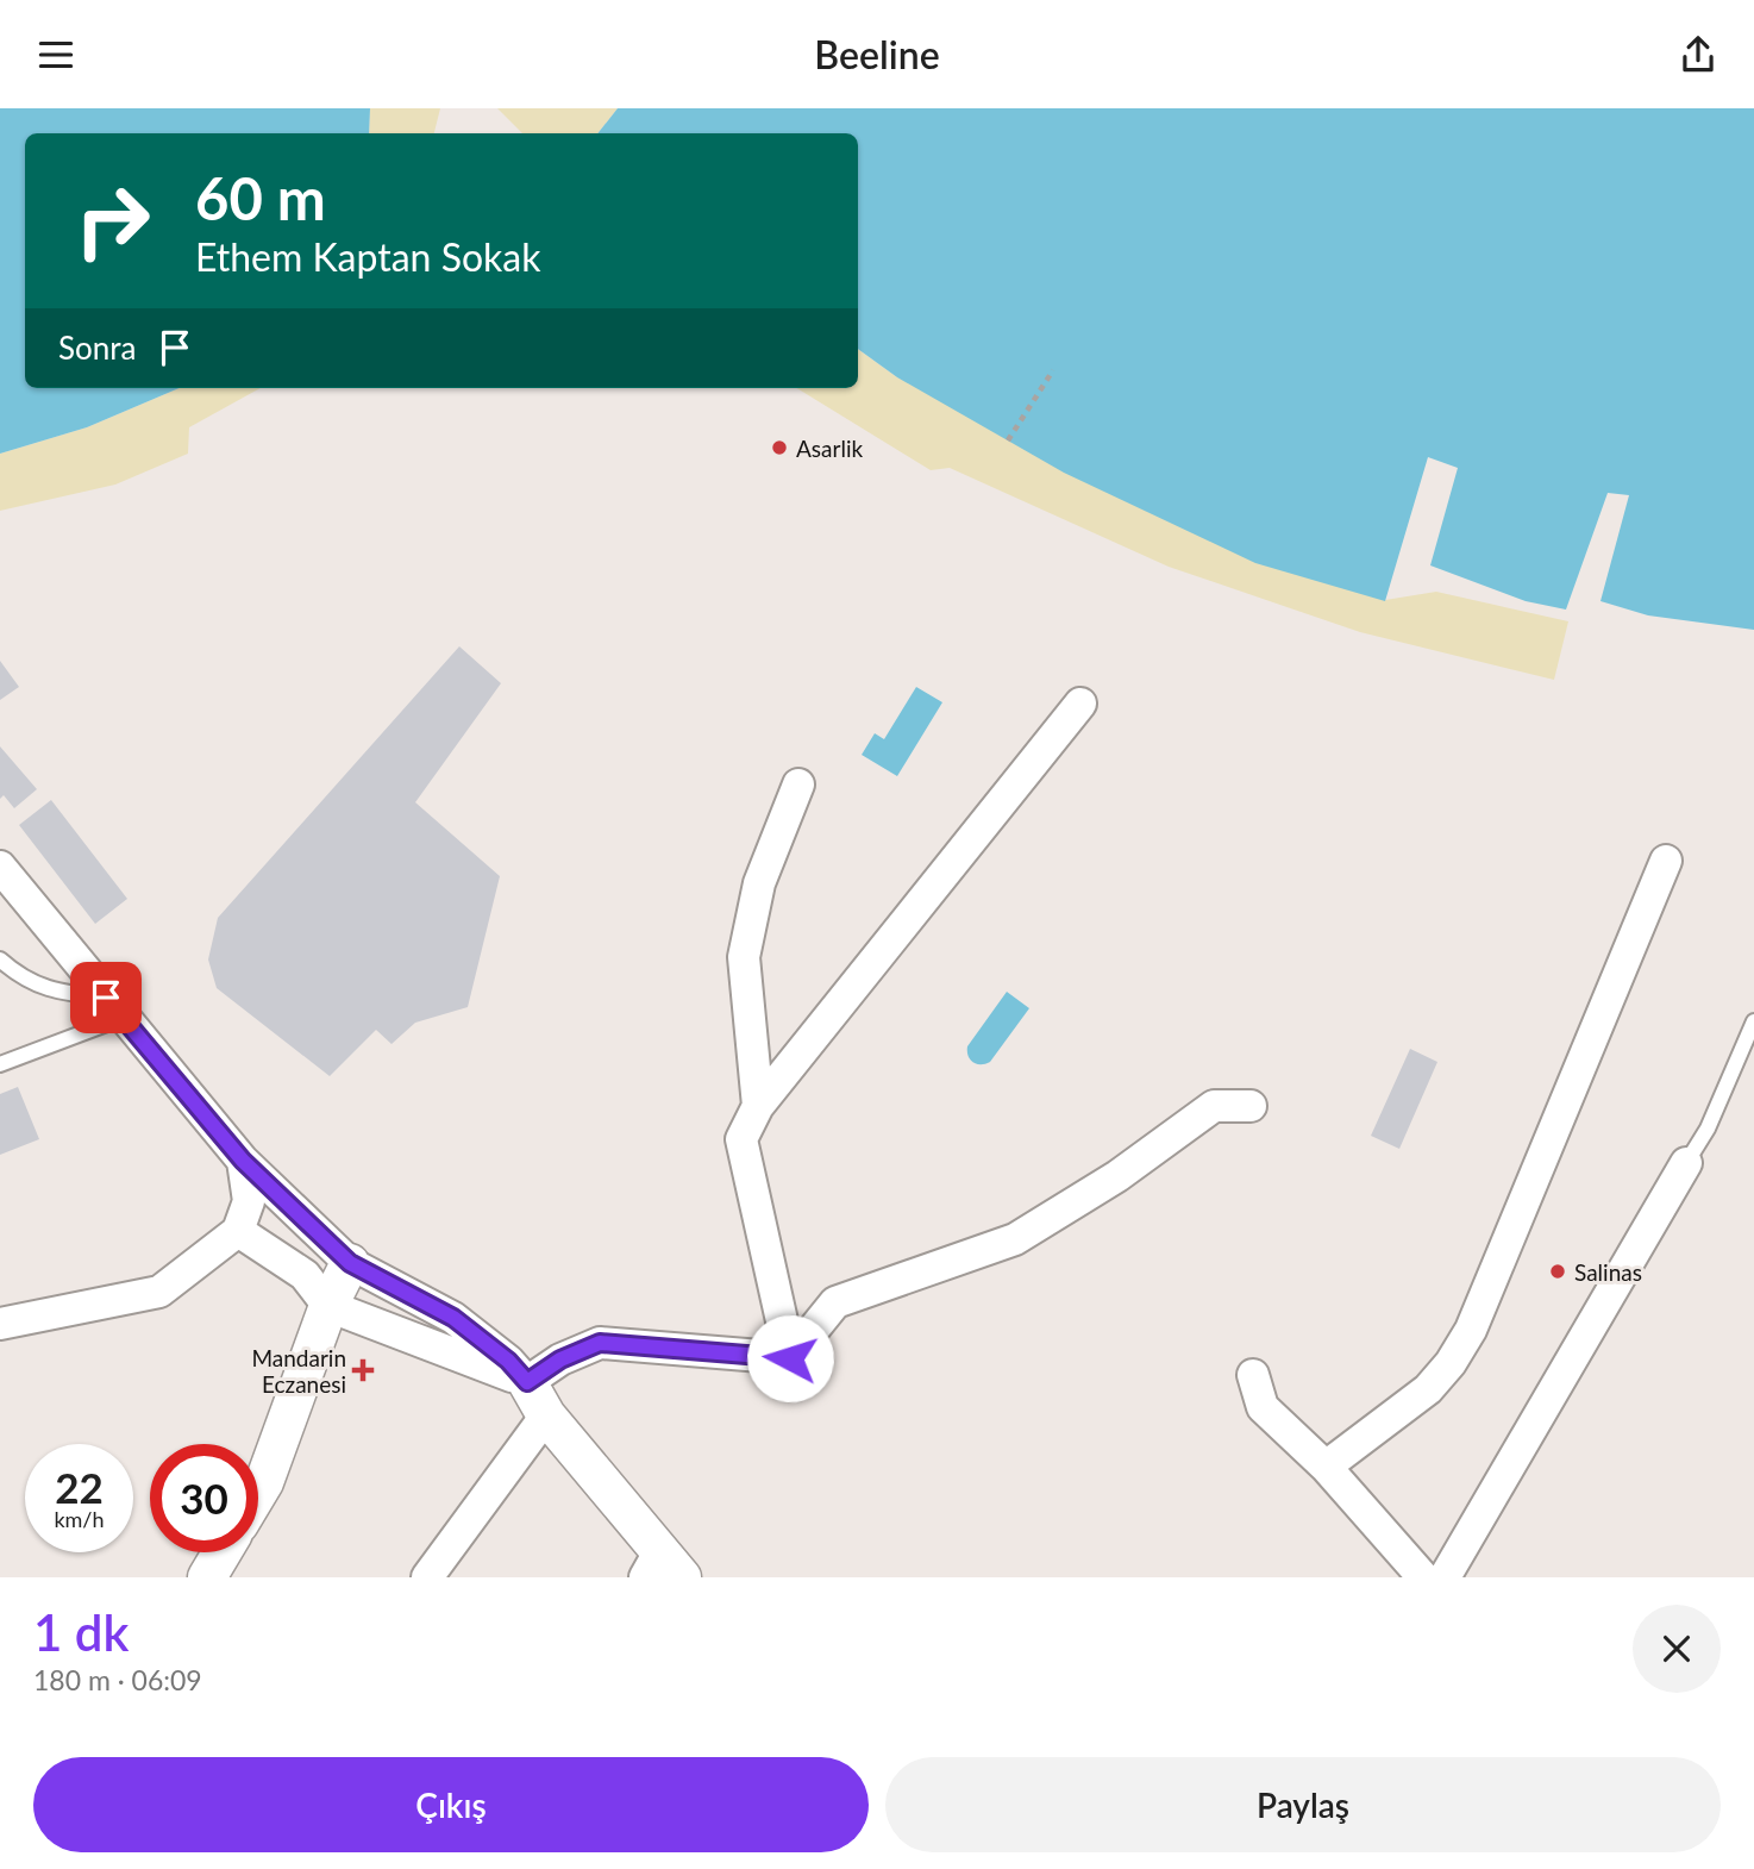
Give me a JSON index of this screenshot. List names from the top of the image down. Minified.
{"places":{"other":["Asarlik","Salinas"],"health":["Mandarin Eczanesi"]},"page":{"header":"Beeline","turn":["60 m","Ethem Kaptan Sokak"],"then":"Sonra","speed":"22 km/h","limit":"30","heading":["1 dk","180 m · 06:09"],"buttons":["Çıkış","Paylaş"]}}
